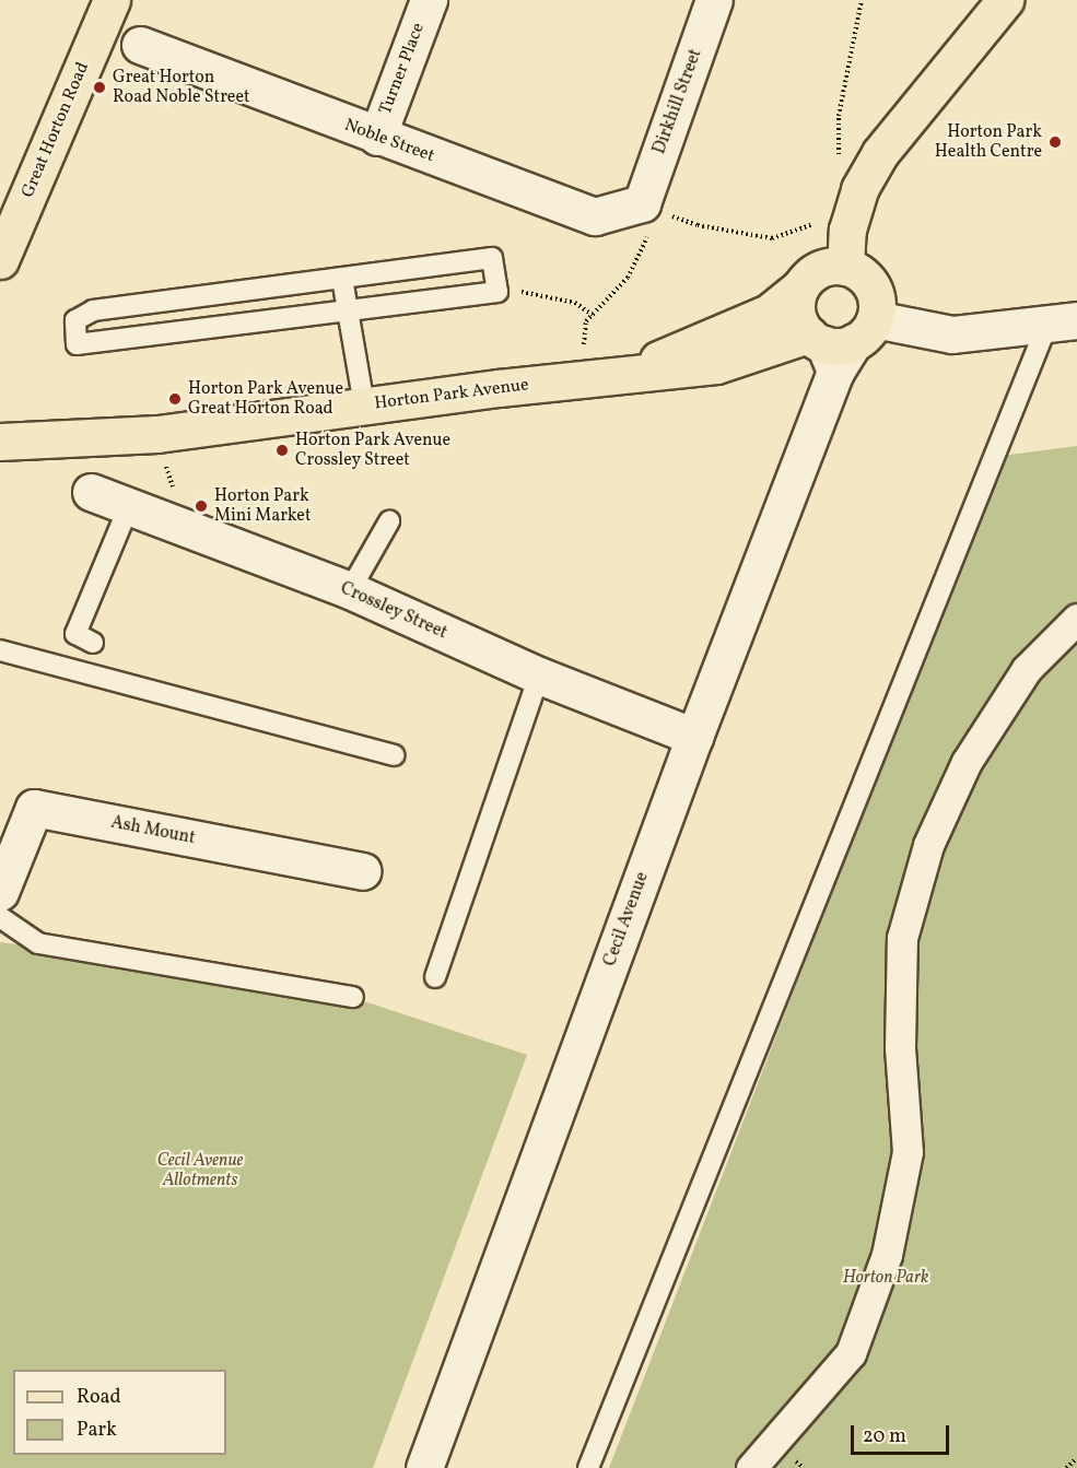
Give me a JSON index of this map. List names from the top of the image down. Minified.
{"streets":{"main road":["Great Horton Road","Horton Park Avenue"],"street":["Turner Place","Dirkhill Street","Noble Street","Crossley Street","Ash Mount","Cecil Avenue"]},"crossings":[["Turner Place","Noble Street"],["Dirkhill Street","Noble Street"],["Horton Park Avenue","Cecil Avenue"],["Crossley Street","Cecil Avenue"]],"parks":["Cecil Avenue Allotments","Horton Park"],"places":["Great Horton Road Noble Street","Horton Park Health Centre","Horton Park Avenue Great Horton Road","Horton Park Avenue Crossley Street","Horton Park Mini Market"],"legend":["Road","Park"],"scale_bar":"20 m"}
